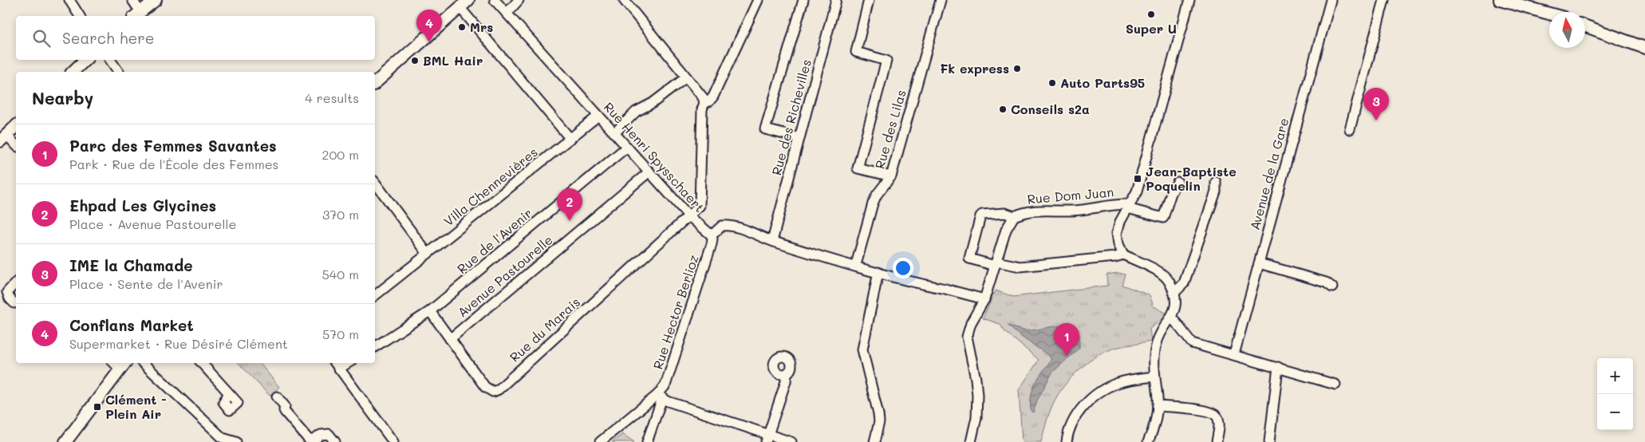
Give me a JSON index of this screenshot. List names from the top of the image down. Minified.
{"streets":{"street":["Rue des Richevilles","Rue des Lilas","Rue Henri Spysschaert","Avenue de la Gare","Villa Chennevières","Rue Dom Juan","Rue de l'Avenir","Avenue Pastourelle","Rue Hector Berlioz","Rue du Marais"]},"crossings":[["Rue Henri Spysschaert","Villa Chennevières"],["Rue Henri Spysschaert","Rue de l'Avenir"],["Rue Henri Spysschaert","Avenue Pastourelle"],["Rue Henri Spysschaert","Rue Hector Berlioz"],["Rue Henri Spysschaert","Rue du Marais"],["Rue de l'Avenir","Rue du Marais"],["Avenue Pastourelle","Rue du Marais"]],"places":{"other":["Super U","Mrs","BML Hair","Fk express","Auto Parts95","Conseils s2a"],"transit":["Jean-Baptiste Poquelin","Clément - Plein Air"]},"north":"top","page":{"pins":["4","3","2","1"],"search":"Search here","heading":["Nearby","4 results"],"list":[{"mark":"1","name":"Parc des Femmes Savantes","note":"Park · Rue de l'École des Femmes","value":"200 m"},{"mark":"2","name":"Ehpad Les Glycines","note":"Place · Avenue Pastourelle","value":"370 m"},{"mark":"3","name":"IME la Chamade","note":"Place · Sente de l'Avenir","value":"540 m"},{"mark":"4","name":"Conflans Market","note":"Supermarket · Rue Désiré Clément","value":"570 m"}],"map_buttons":["+","−"]}}
